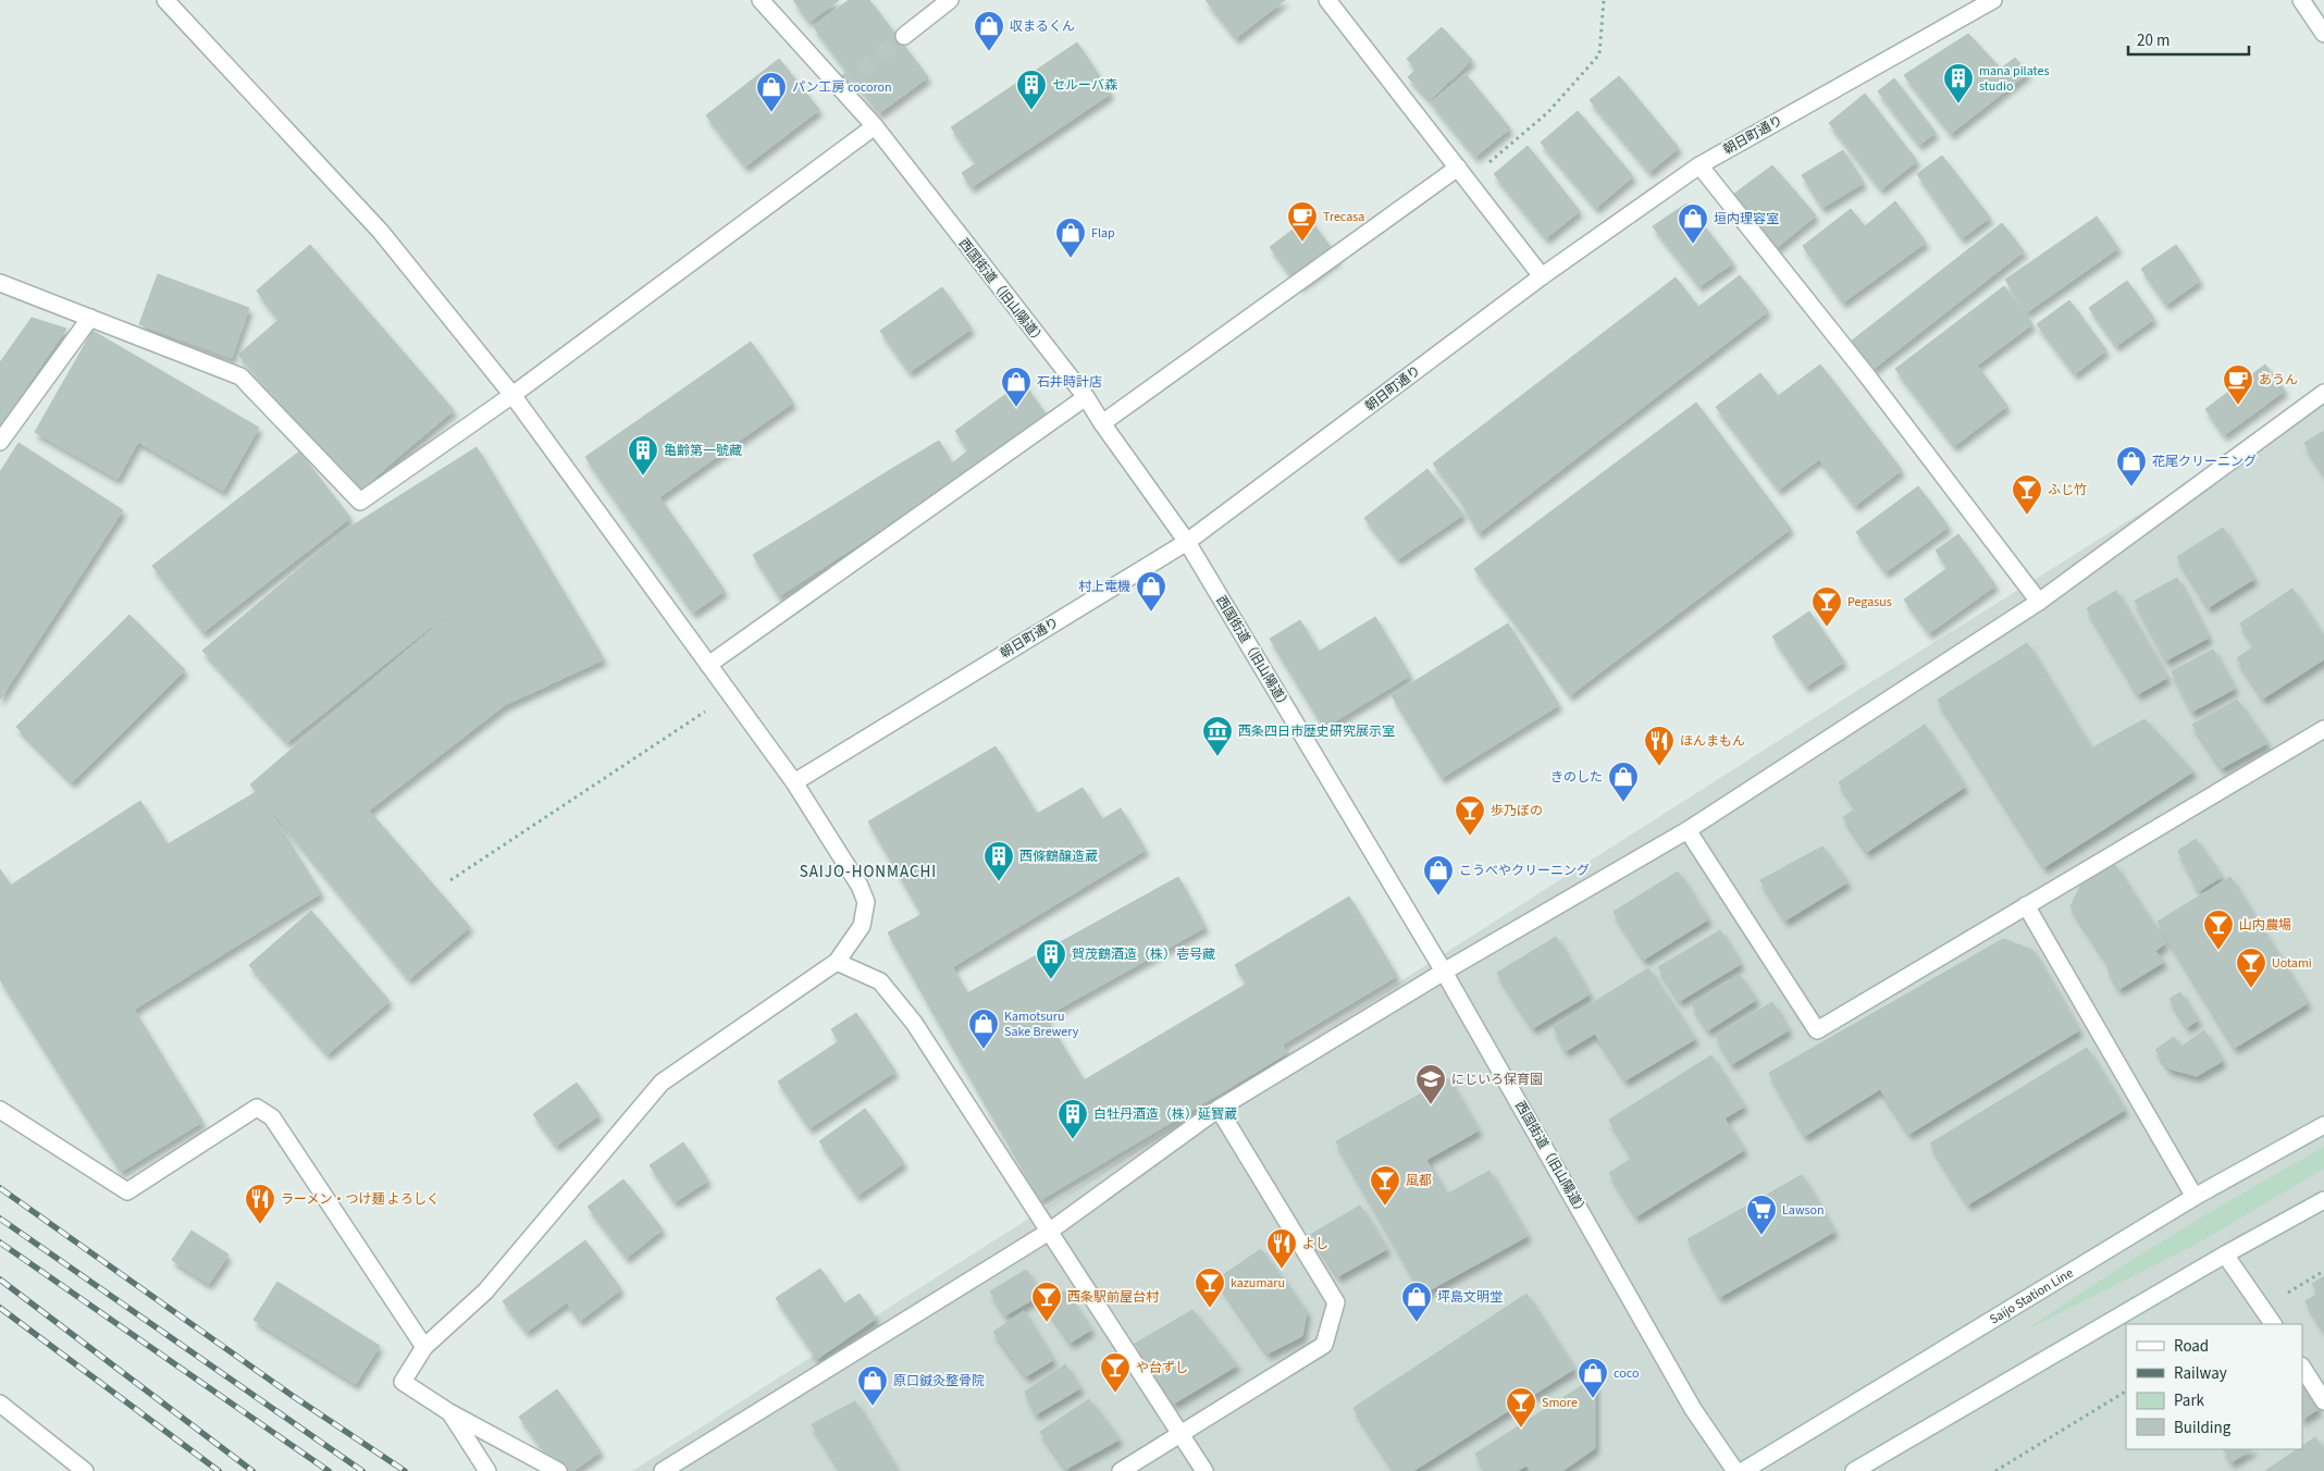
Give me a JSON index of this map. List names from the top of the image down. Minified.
{"streets":{"street":["朝日町通り","西国街道（旧山陽道）","Saijo Station Line"]},"crossings":[["朝日町通り","西国街道（旧山陽道）"]],"districts":["SAIJO-HONMACHI"],"places":{"shop":["収まるくん","パン工房 cocoron","垣内理容室","Flap","石井時計店","花尾クリーニング","村上電機","きのした","こうべやクリーニング","Kamotsuru Sake Brewery","坪島文明堂","coco","原口鍼灸整骨院"],"building":["mana pilates studio","セルーバ森","亀齢第一號藏","西條鶴醸造蔵","賀茂鶴酒造（株）壱号藏","白牡丹酒造（株）延寳蔵"],"cafe":["Trecasa","あうん"],"bar":["ふじ竹","Pegasus","歩乃ぼの","山内農場","Uotami","風都","kazumaru","西条駅前屋台村","や台ずし","Smore"],"museum":["西条四日市歴史研究展示室"],"restaurant":["ほんまもん","ラーメン・つけ麺 よろしく","よし"],"school or university":["にじいろ保育園"],"supermarket":["Lawson"]},"legend":["Road","Railway","Park","Building"],"scale_bar":"20 m"}
